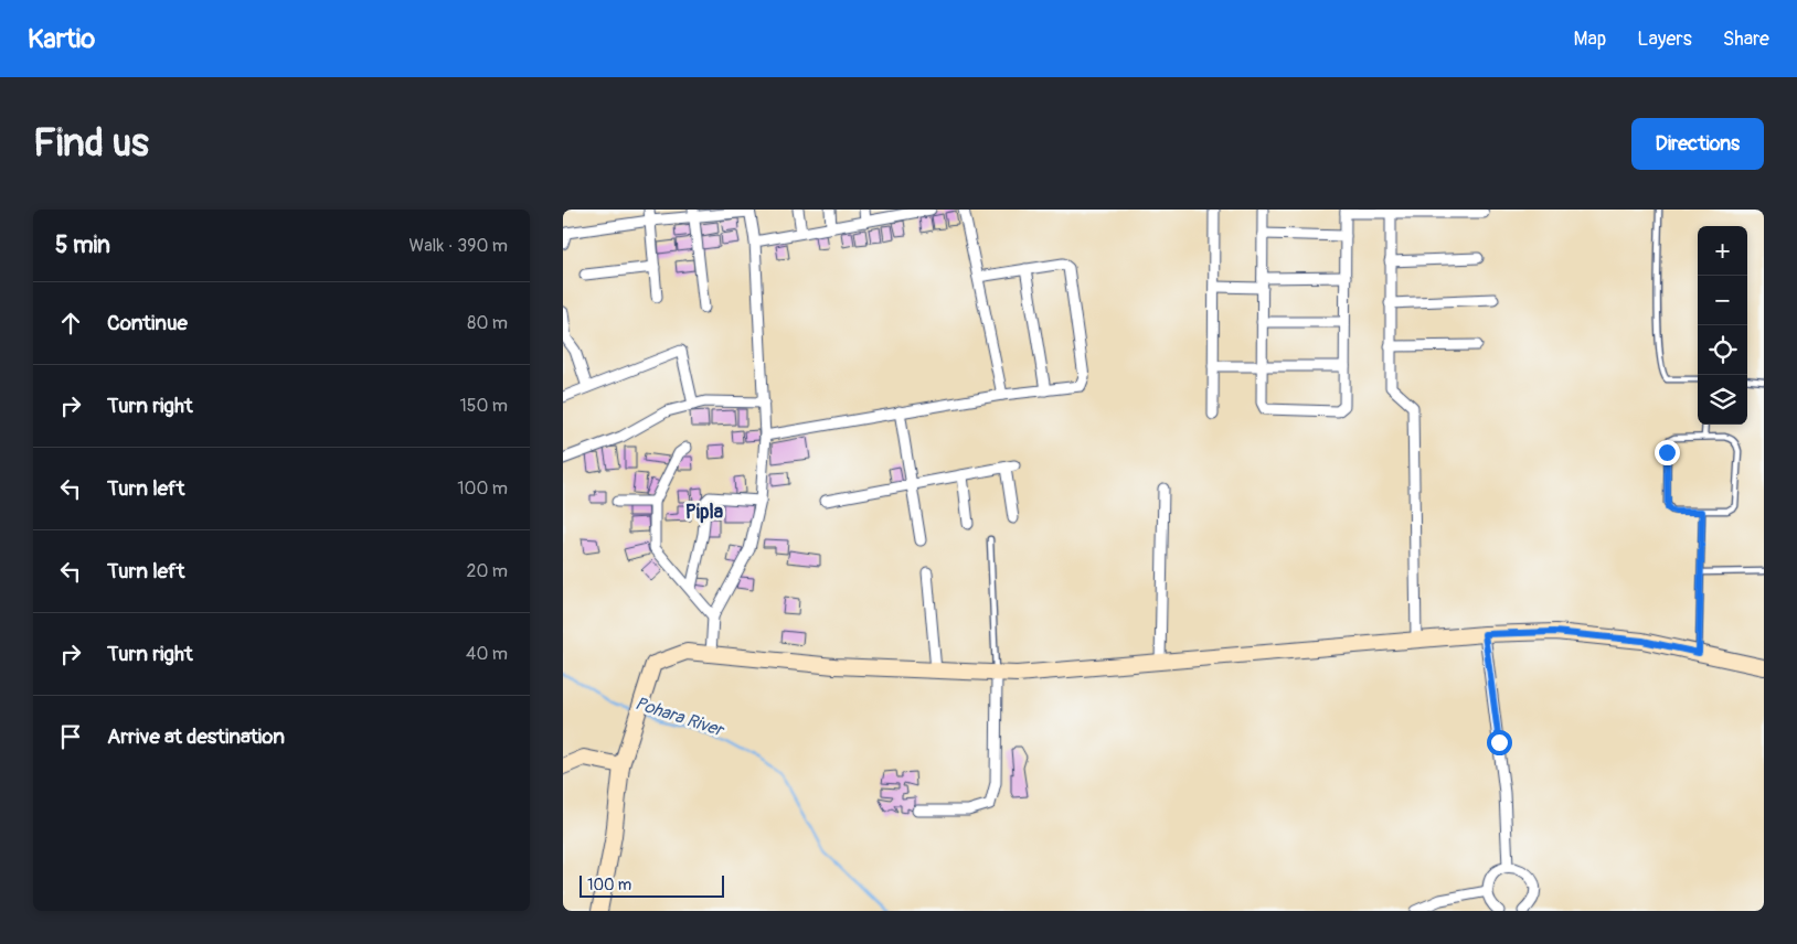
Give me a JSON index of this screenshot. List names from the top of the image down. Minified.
{"districts":["Pipla"],"water":["Pohara River"],"scale_bar":"100 m","page":{"header":"Kartio","nav":["Map","Layers","Share"],"buttons":"Directions","title":"Find us","heading":["5 min","Walk · 390 m"],"map_buttons":["+","−"],"list":[["Continue","80 m"],["Turn right","150 m"],["Turn left","100 m"],["Turn left","20 m"],["Turn right","40 m"],"Arrive at destination"],"scale":"100 m"}}
